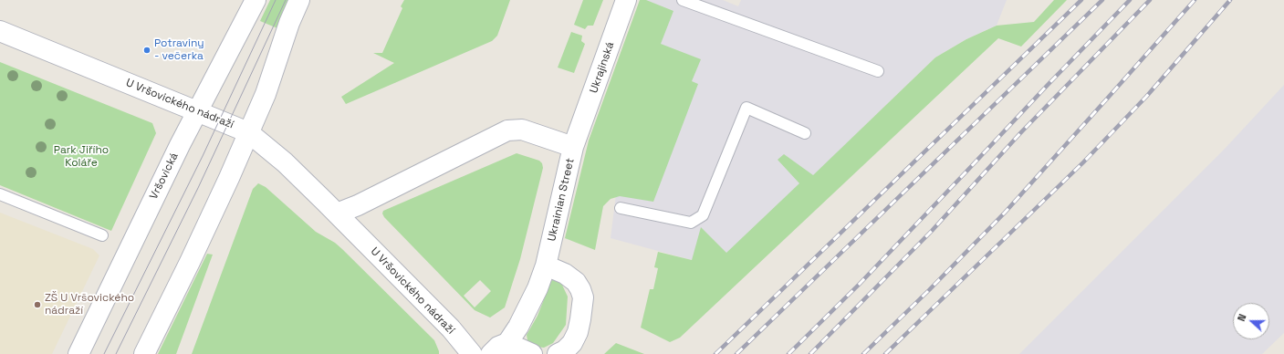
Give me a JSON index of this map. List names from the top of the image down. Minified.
{"streets":{"street":["U Vršovického nádraží","Vršovická","Ukrainian Street"]},"crossings":[["U Vršovického nádraží","Vršovická"]],"parks":["Park Jiřího Koláře"],"places":["Potraviny - večerka","ZŠ U Vršovického nádraží"],"north":"left"}
